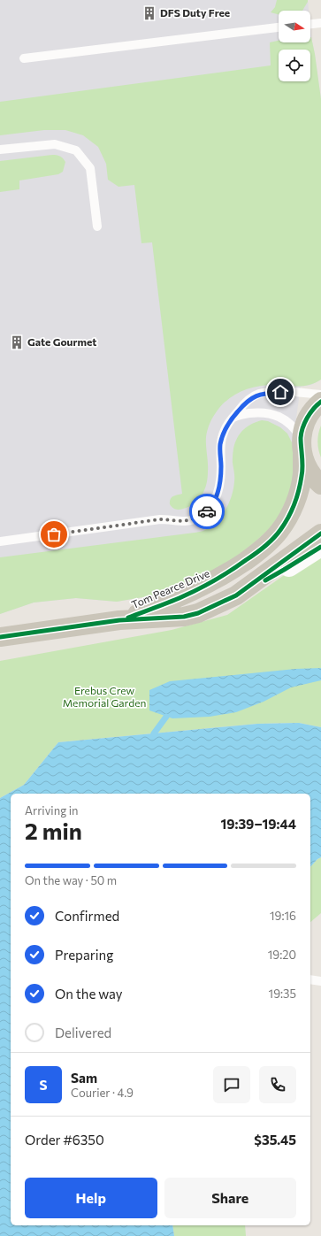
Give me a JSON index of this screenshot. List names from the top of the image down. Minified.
{"streets":{"main road":["Tom Pearce Drive"]},"parks":["Erebus Crew Memorial Garden"],"places":{"building":["DFS Duty Free","Gate Gourmet"]},"north":"right","page":{"heading":["2 min","Arriving in","19:39–19:44"],"panel":["Sam","Courier · 4.9","Order #6350","$35.45"],"bar":"On the way · 50 m","list":[["Confirmed","19:16"],["Preparing","19:20"],["On the way","19:35"],"Delivered"],"round":"S","buttons":["Help","Share"]}}
